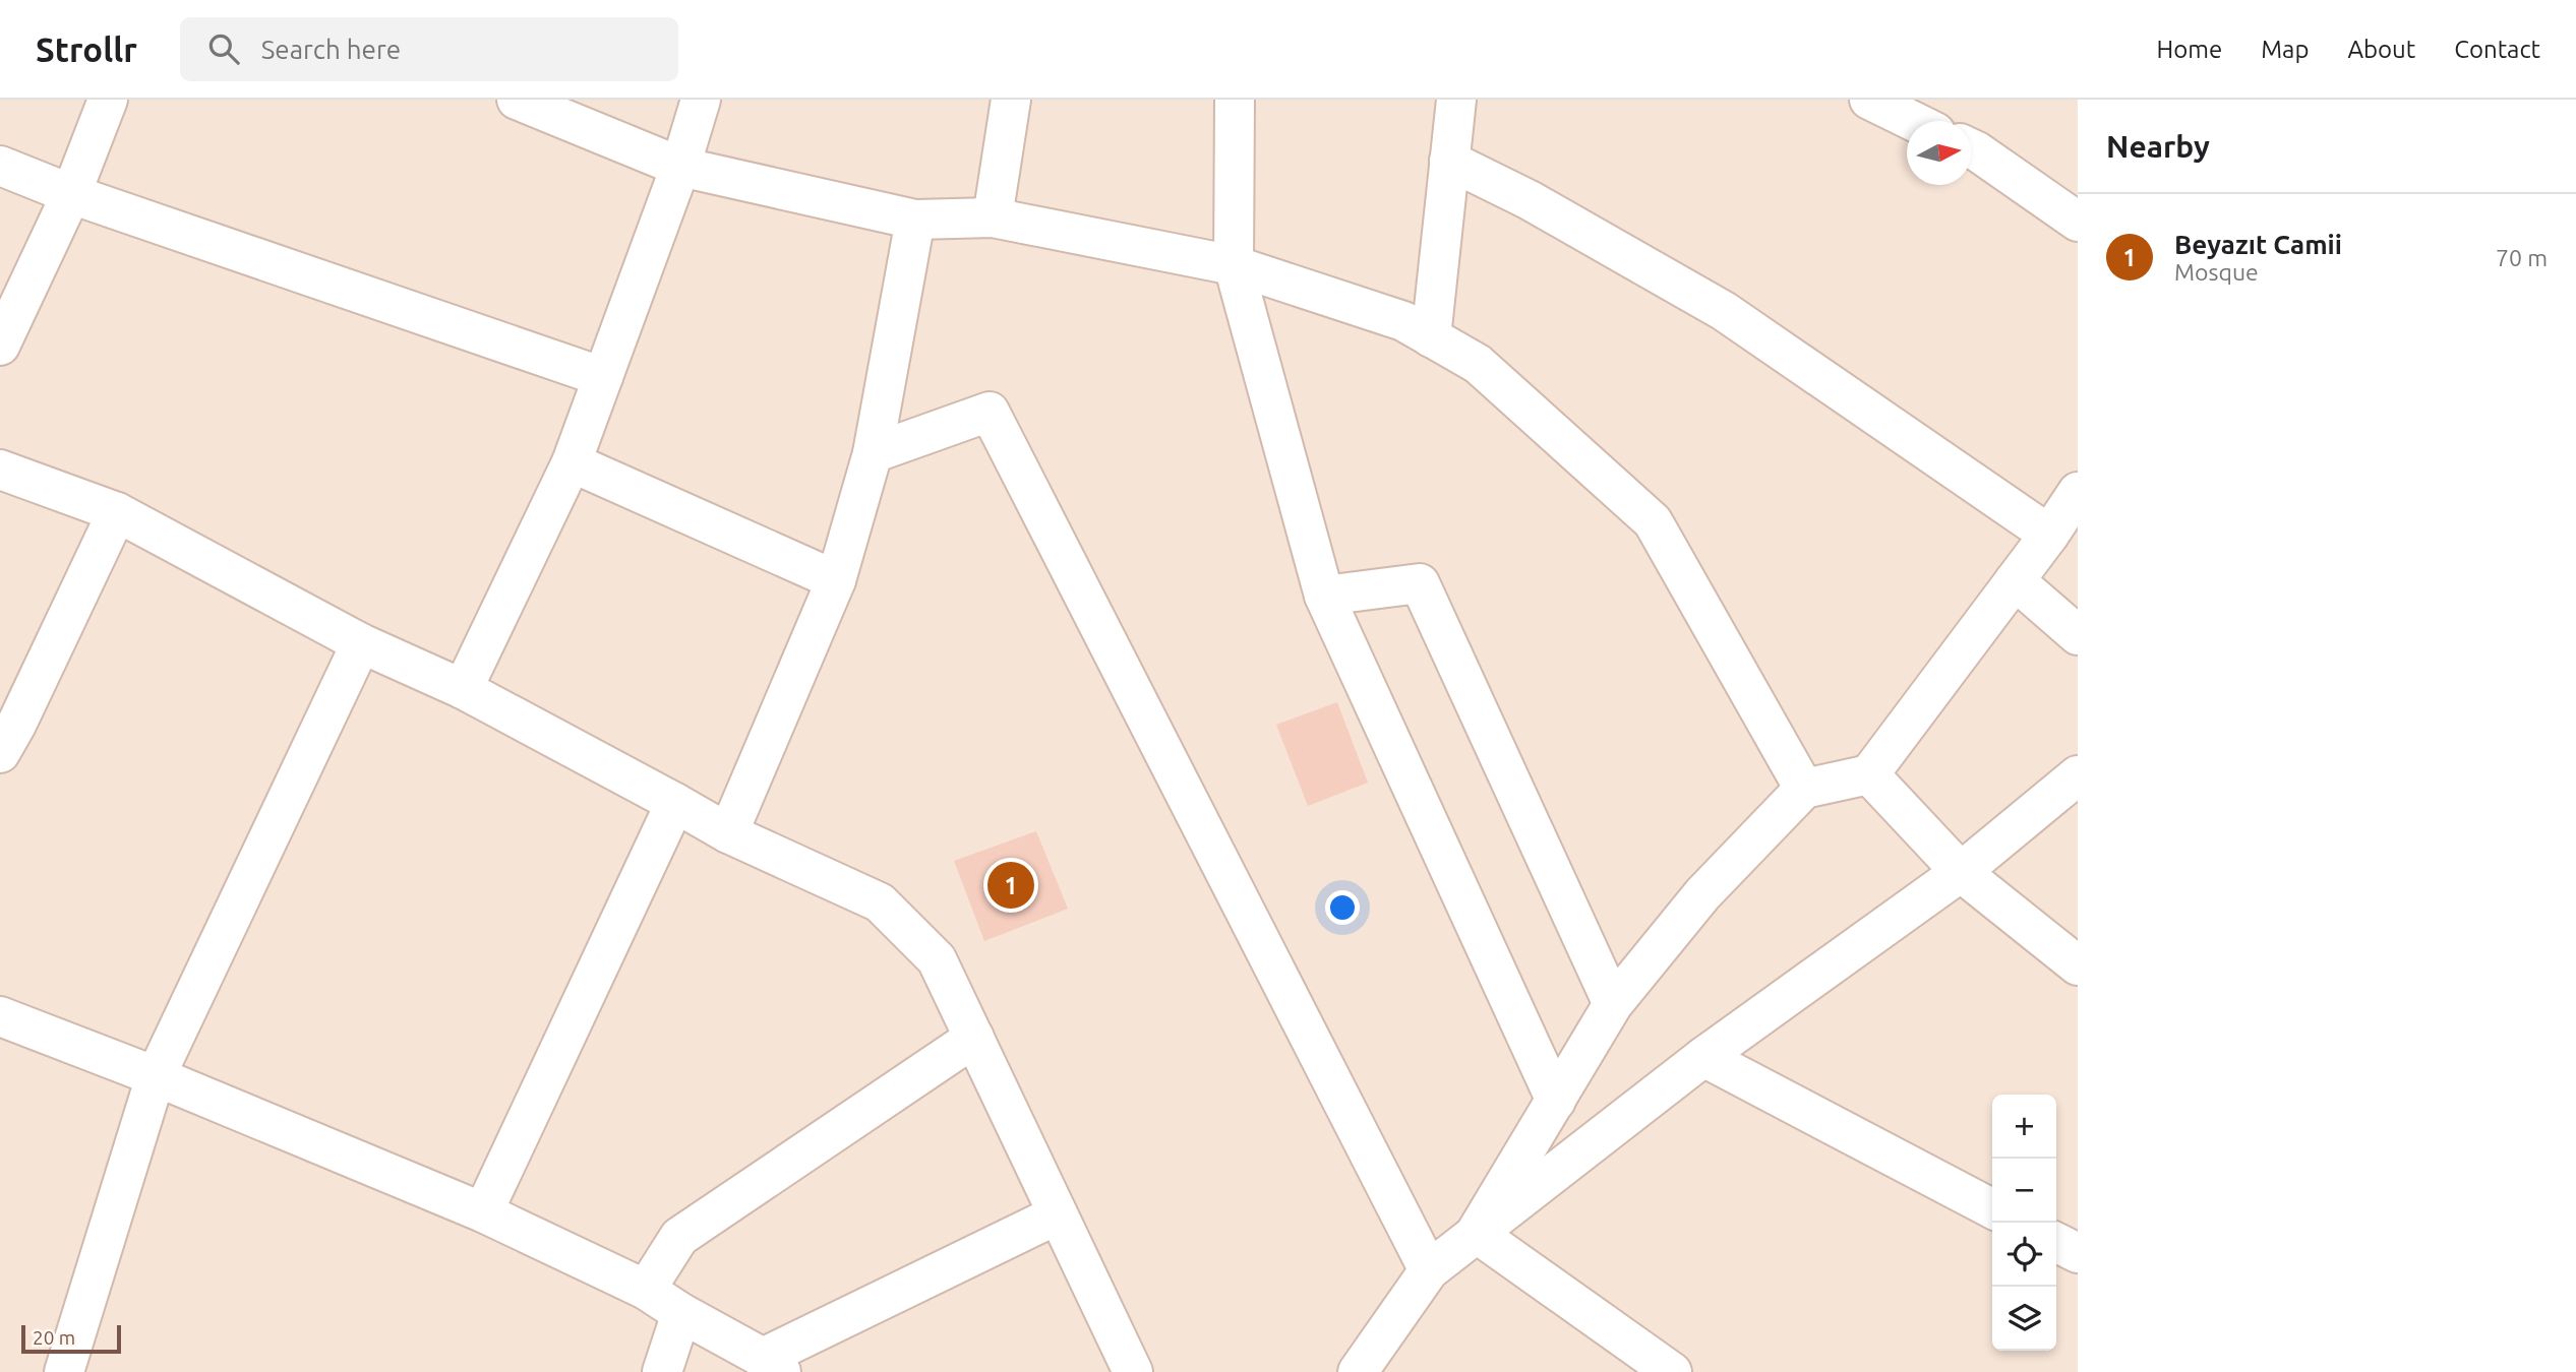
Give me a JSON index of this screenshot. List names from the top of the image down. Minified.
{"scale_bar":"20 m","north":"right","page":{"header":"Strollr","search":"Search here","nav":["Home","Map","About","Contact"],"heading":"Nearby","list":[{"mark":"1","name":"Beyazıt Camii","note":"Mosque","value":"70 m"}],"pins":"1","map_buttons":["+","−"],"scale":"20 m"}}
